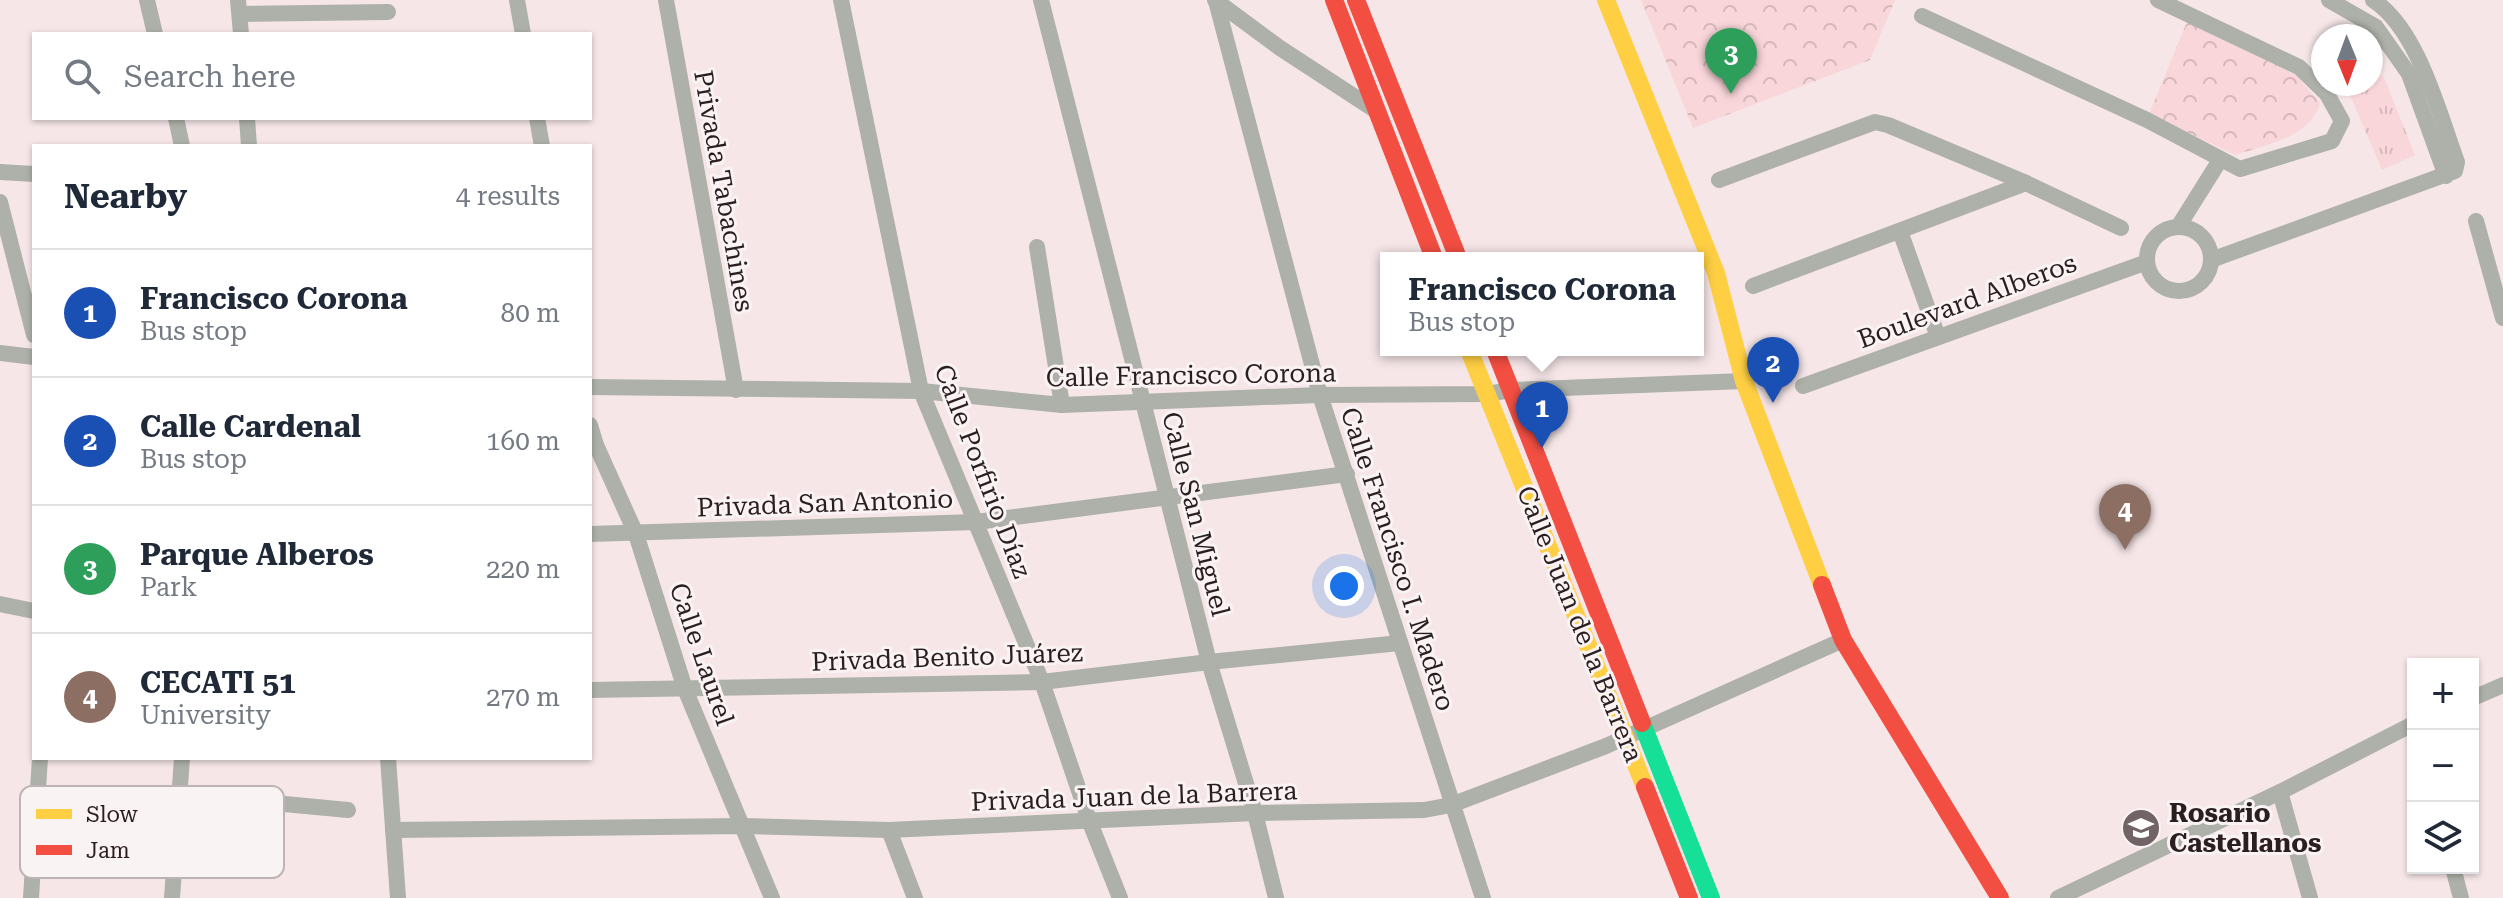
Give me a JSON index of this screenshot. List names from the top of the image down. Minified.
{"streets":{"main road":["Calle Juan de la Barrera"],"street":["Privada Tabachines","Boulevard Alberos","Calle Francisco Corona","Calle Porfirio Díaz","Privada San Antonio","Calle San Miguel","Calle Francisco I. Madero","Calle Laurel","Privada Benito Juárez","Privada Juan de la Barrera"]},"crossings":[["Privada Tabachines","Calle Francisco Corona"],["Calle Francisco Corona","Calle Porfirio Díaz"],["Calle Francisco Corona","Calle San Miguel"],["Calle Francisco Corona","Calle Francisco I. Madero"],["Calle Francisco Corona","Calle Juan de la Barrera"],["Calle Porfirio Díaz","Privada San Antonio"],["Calle Porfirio Díaz","Privada Benito Juárez"],["Calle Porfirio Díaz","Privada Juan de la Barrera"],["Privada San Antonio","Calle San Miguel"],["Privada San Antonio","Calle Francisco I. Madero"],["Privada San Antonio","Calle Laurel"],["Calle San Miguel","Privada Benito Juárez"],["Calle San Miguel","Privada Juan de la Barrera"],["Calle Francisco I. Madero","Privada Benito Juárez"],["Calle Francisco I. Madero","Privada Juan de la Barrera"],["Calle Juan de la Barrera","Privada Juan de la Barrera"],["Calle Laurel","Privada Benito Juárez"],["Calle Laurel","Privada Juan de la Barrera"]],"places":{"school or university":["Rosario Castellanos"]},"legend":["Slow","Jam"],"north":"bottom","page":{"pins":["3","2","1","4"],"search":"Search here","heading":["Nearby","4 results"],"list":[{"mark":"1","name":"Francisco Corona","note":"Bus stop","value":"80 m"},{"mark":"2","name":"Calle Cardenal","note":"Bus stop","value":"160 m"},{"mark":"3","name":"Parque Alberos","note":"Park","value":"220 m"},{"mark":"4","name":"CECATI 51","note":"University","value":"270 m"}],"popup":["Francisco Corona","Bus stop"],"map_buttons":["+","−"]}}
